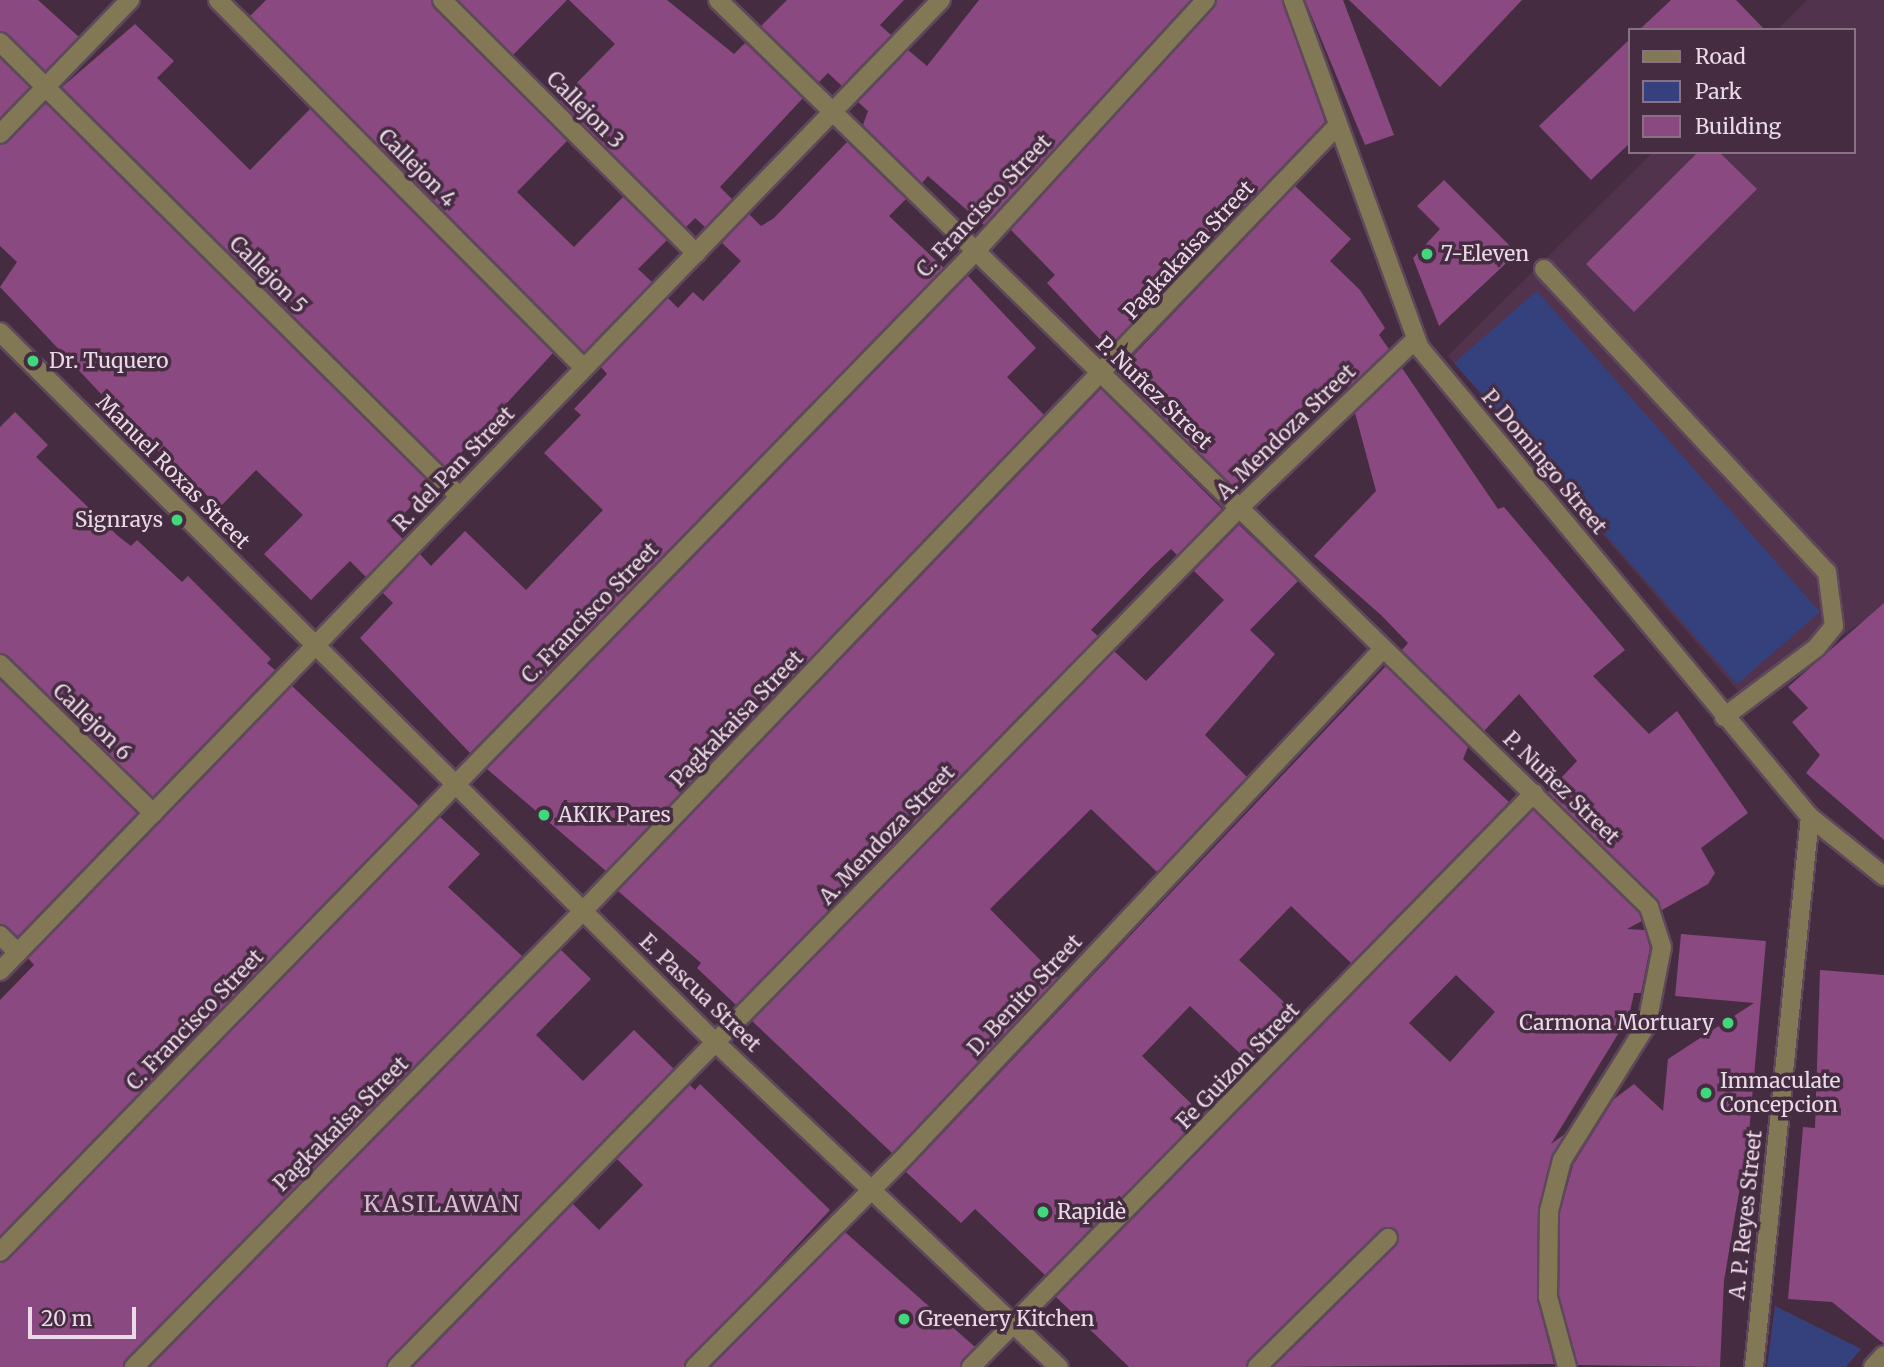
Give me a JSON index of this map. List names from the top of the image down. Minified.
{"streets":{"street":["Callejon 3","Callejon 4","C. Francisco Street","Pagkakaisa Street","Callejon 5","P. Nuñez Street","A. Mendoza Street","P. Domingo Street","R. del Pan Street","Manuel Roxas Street","Callejon 6","E. Pascua Street","D. Benito Street","Fe Guizon Street","A. P. Reyes Street"]},"crossings":[["Callejon 3","R. del Pan Street"],["Callejon 4","R. del Pan Street"],["C. Francisco Street","P. Nuñez Street"],["C. Francisco Street","E. Pascua Street"],["Pagkakaisa Street","P. Nuñez Street"],["Pagkakaisa Street","P. Domingo Street"],["Pagkakaisa Street","E. Pascua Street"],["Callejon 5","R. del Pan Street"],["P. Nuñez Street","A. Mendoza Street"],["P. Nuñez Street","R. del Pan Street"],["P. Nuñez Street","D. Benito Street"],["P. Nuñez Street","Fe Guizon Street"],["A. Mendoza Street","P. Domingo Street"],["A. Mendoza Street","E. Pascua Street"],["P. Domingo Street","A. P. Reyes Street"],["R. del Pan Street","Manuel Roxas Street"],["R. del Pan Street","Callejon 6"],["R. del Pan Street","E. Pascua Street"],["Manuel Roxas Street","E. Pascua Street"],["E. Pascua Street","D. Benito Street"],["E. Pascua Street","Fe Guizon Street"]],"districts":["KASILAWAN"],"places":["7-Eleven","Dr. Tuquero","Signrays","AKIK Pares","Carmona Mortuary","Immaculate Concepcion","Rapidè","Greenery Kitchen"],"legend":["Road","Park","Building"],"scale_bar":"20 m"}
